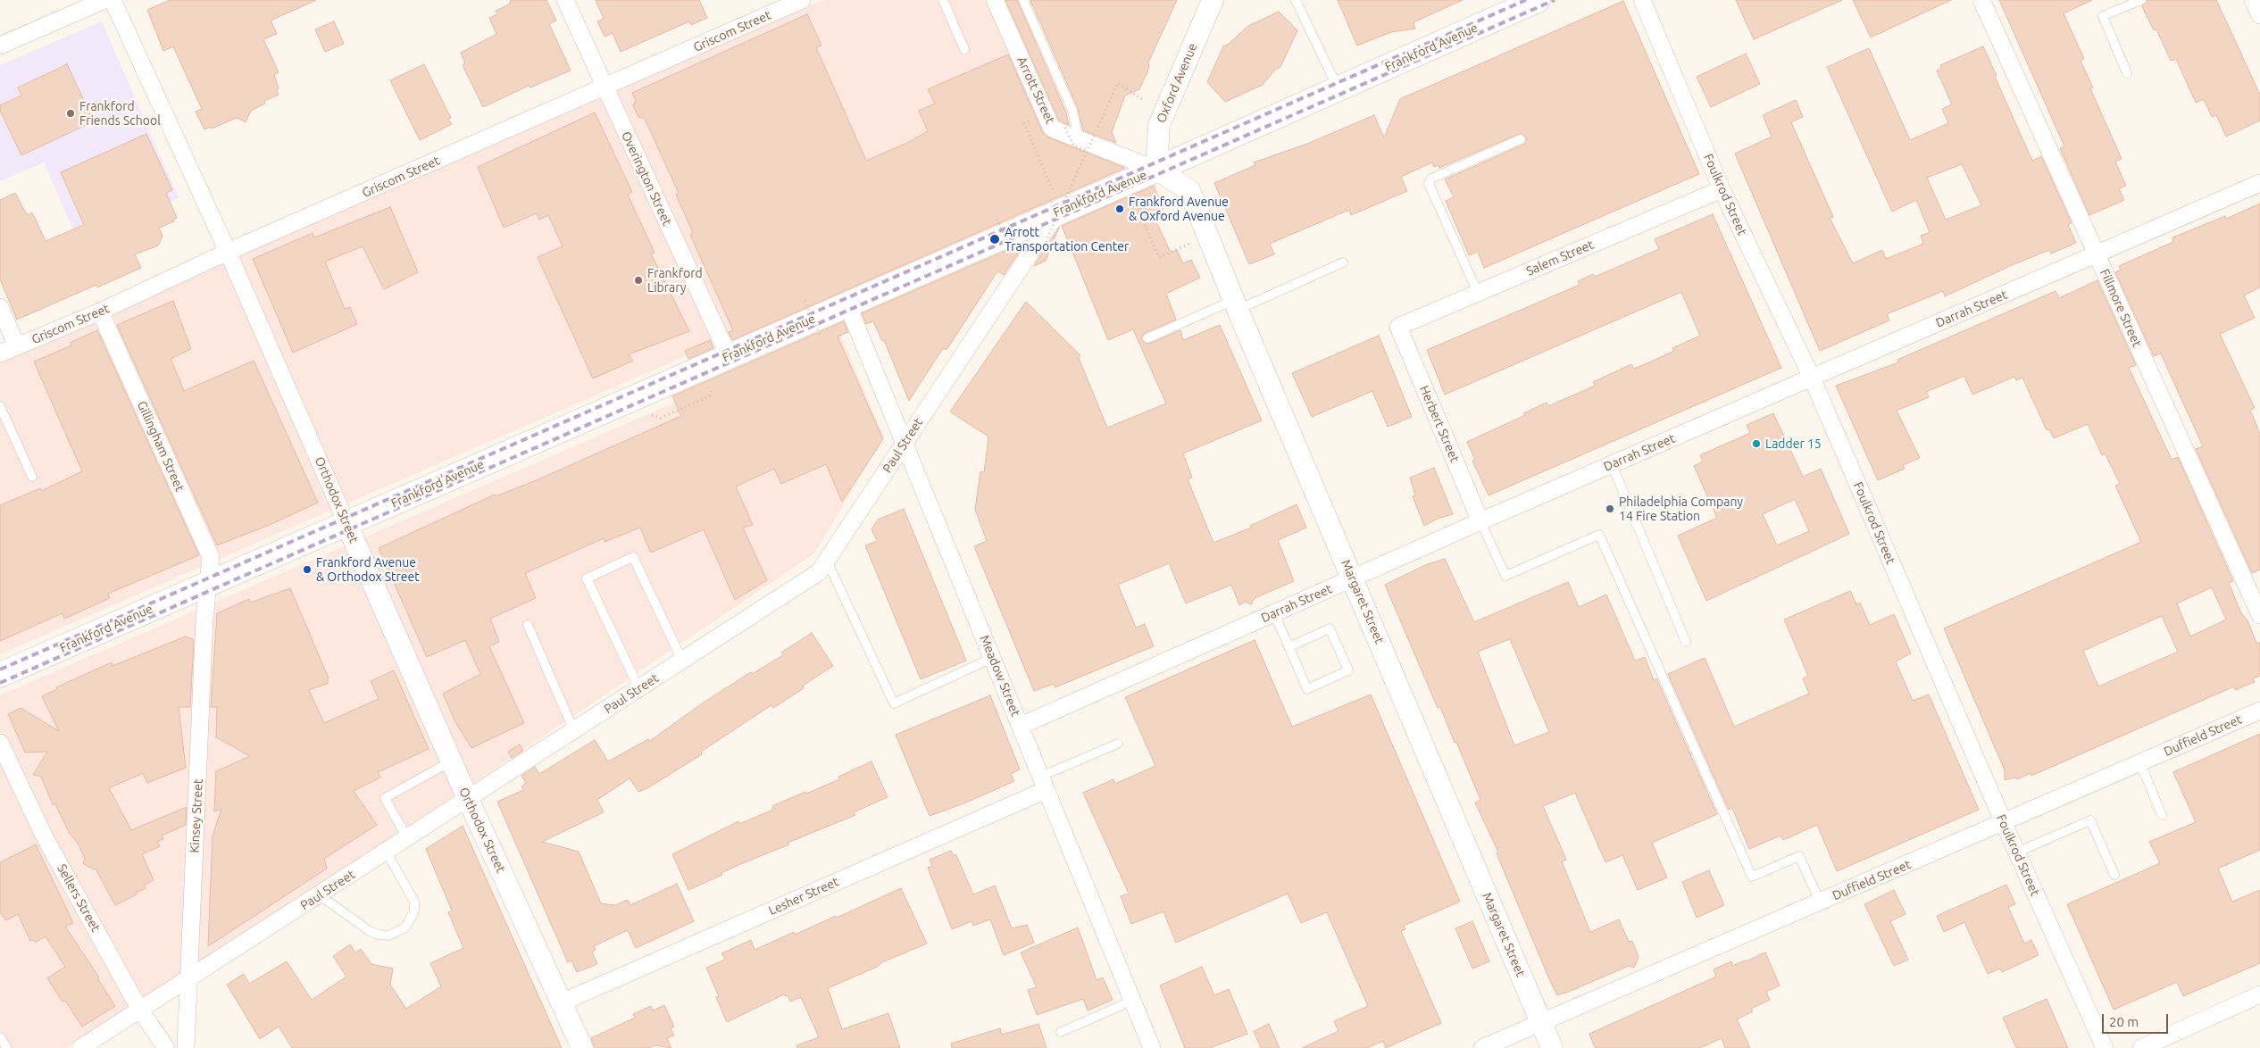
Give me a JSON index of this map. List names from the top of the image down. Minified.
{"streets":{"main road":["Frankford Avenue"],"street":["Griscom Street","Oxford Avenue","Arrott Street","Overington Street","Foulkrod Street","Salem Street","Fillmore Street","Darrah Street","Herbert Street","Paul Street","Gillingham Street","Orthodox Street","Margaret Street","Meadow Street","Duffield Street","Kinsey Street","Lesher Street","Sellers Street"]},"crossings":[["Griscom Street","Overington Street"],["Griscom Street","Gillingham Street"],["Griscom Street","Orthodox Street"],["Frankford Avenue","Oxford Avenue"],["Frankford Avenue","Arrott Street"],["Frankford Avenue","Overington Street"],["Frankford Avenue","Paul Street"],["Frankford Avenue","Gillingham Street"],["Frankford Avenue","Orthodox Street"],["Frankford Avenue","Margaret Street"],["Frankford Avenue","Meadow Street"],["Frankford Avenue","Kinsey Street"],["Oxford Avenue","Arrott Street"],["Oxford Avenue","Margaret Street"],["Arrott Street","Margaret Street"],["Foulkrod Street","Salem Street"],["Foulkrod Street","Darrah Street"],["Foulkrod Street","Duffield Street"],["Salem Street","Herbert Street"],["Fillmore Street","Darrah Street"],["Darrah Street","Herbert Street"],["Darrah Street","Margaret Street"],["Darrah Street","Meadow Street"],["Paul Street","Orthodox Street"],["Paul Street","Meadow Street"],["Paul Street","Kinsey Street"],["Paul Street","Sellers Street"],["Gillingham Street","Kinsey Street"],["Orthodox Street","Lesher Street"],["Margaret Street","Duffield Street"],["Meadow Street","Lesher Street"]],"places":["Frankford Friends School","Frankford Avenue & Oxford Avenue","Arrott Transportation Center","Frankford Library","Ladder 15","Philadelphia Company 14 Fire Station","Frankford Avenue & Orthodox Street"],"scale_bar":"20 m"}
